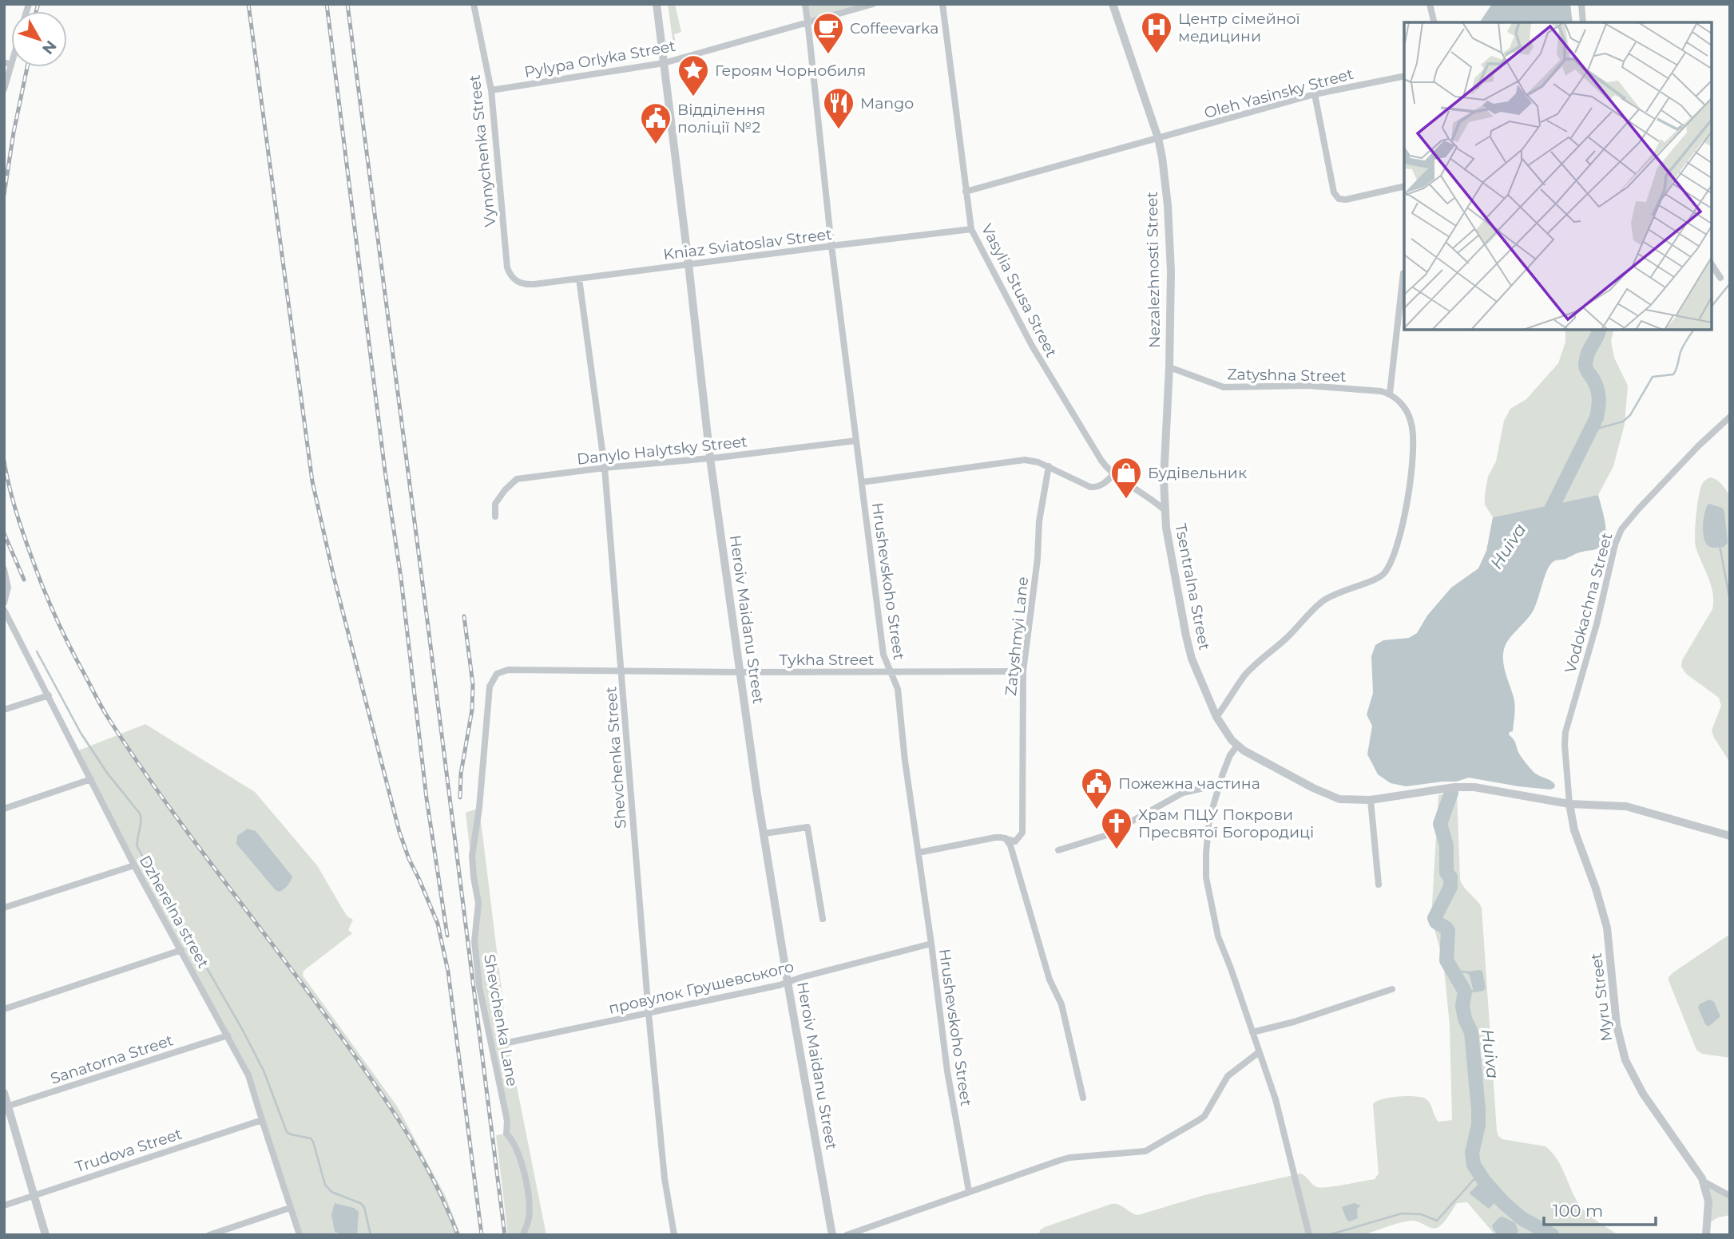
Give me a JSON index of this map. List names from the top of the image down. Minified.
{"streets":{"street":["Pylypa Orlyka Street","Oleh Yasinsky Street","Vynnychenka Street","Kniaz Sviatoslav Street","Nezalezhnosti Street","Vasylia Stusa Street","Zatyshna Street","Danylo Halytsky Street","Hrushevskoho Street","Tsentralna Street","Vodokachna Street","Heroiv Maidanu Street","Zatyshmyi Lane","Tykha Street","Shevchenka Street","Dzherelna street","провулок Грушевського","Myru Street","Shevchenka Lane","Sanatorna Street","Trudova Street"]},"crossings":[["Pylypa Orlyka Street","Vynnychenka Street"],["Pylypa Orlyka Street","Hrushevskoho Street"],["Pylypa Orlyka Street","Heroiv Maidanu Street"],["Oleh Yasinsky Street","Nezalezhnosti Street"],["Oleh Yasinsky Street","Vasylia Stusa Street"],["Vynnychenka Street","Kniaz Sviatoslav Street"],["Kniaz Sviatoslav Street","Vasylia Stusa Street"],["Kniaz Sviatoslav Street","Hrushevskoho Street"],["Kniaz Sviatoslav Street","Heroiv Maidanu Street"],["Kniaz Sviatoslav Street","Shevchenka Street"],["Nezalezhnosti Street","Vasylia Stusa Street"],["Nezalezhnosti Street","Zatyshna Street"],["Nezalezhnosti Street","Tsentralna Street"],["Vasylia Stusa Street","Tsentralna Street"],["Danylo Halytsky Street","Hrushevskoho Street"],["Danylo Halytsky Street","Heroiv Maidanu Street"],["Danylo Halytsky Street","Shevchenka Street"],["Hrushevskoho Street","Tykha Street"],["Hrushevskoho Street","провулок Грушевського"],["Tsentralna Street","Vodokachna Street"],["Tsentralna Street","Myru Street"],["Vodokachna Street","Myru Street"],["Heroiv Maidanu Street","Tykha Street"],["Heroiv Maidanu Street","провулок Грушевського"],["Zatyshmyi Lane","Tykha Street"],["Tykha Street","Shevchenka Street"],["Tykha Street","Shevchenka Lane"],["Shevchenka Street","провулок Грушевського"],["Dzherelna street","Sanatorna Street"],["Dzherelna street","Trudova Street"]],"water":["Huiva"],"places":{"hospital":["Центр сімейної медицини"],"cafe":["Coffeevarka"],"place":["Героям Чорнобиля"],"restaurant":["Mango"],"public building":["Відділення поліції №2","Пожежна частина"],"shop":["Будівельник"],"church":["Храм ПЦУ Покрови Пресвятої Богородиці"]},"scale_bar":"100 m","north":"bottom right"}
